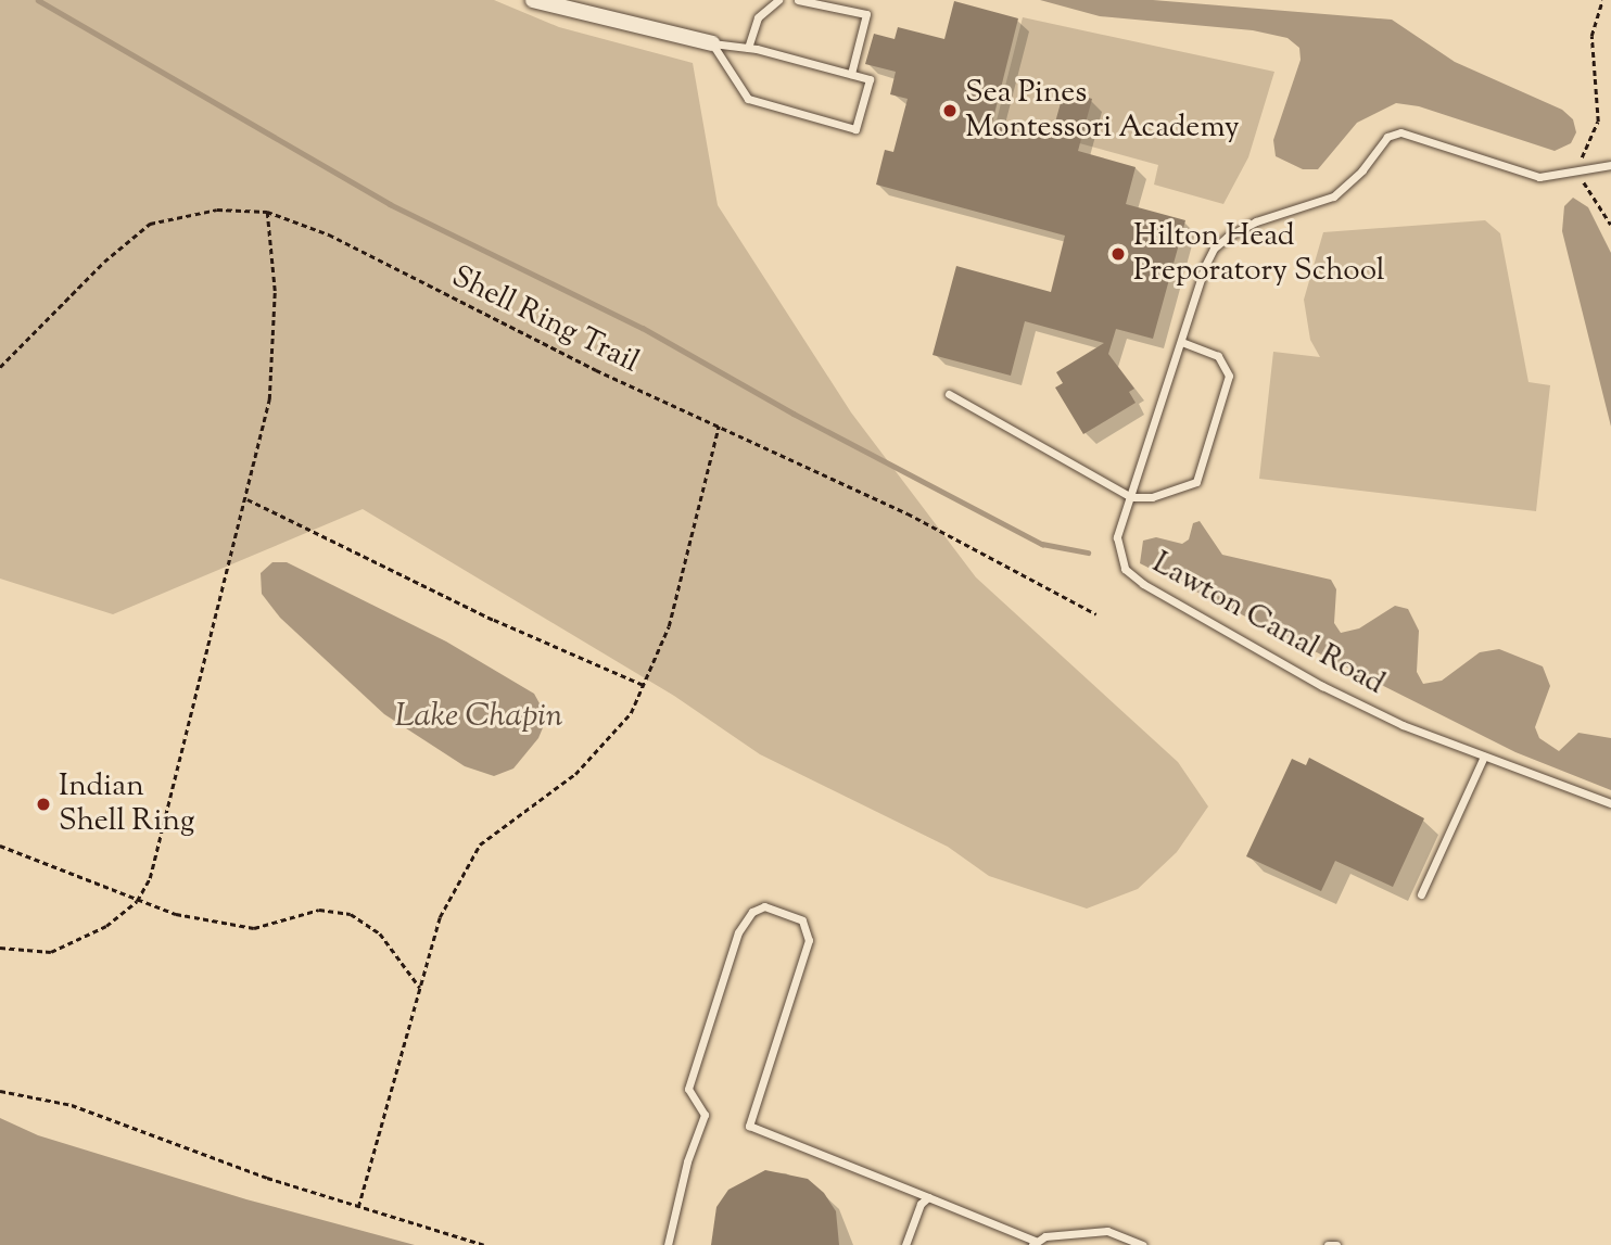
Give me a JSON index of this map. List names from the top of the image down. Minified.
{"streets":{"lane":["Lawton Canal Road"],"path":["Shell Ring Trail"]},"water":["Lake Chapin"],"places":["Sea Pines Montessori Academy","Hilton Head Preporatory School","Indian Shell Ring"]}
